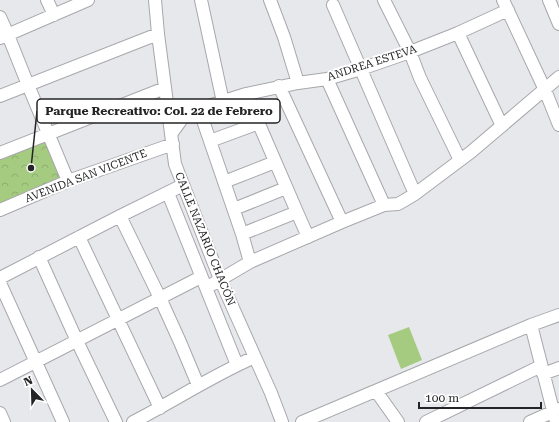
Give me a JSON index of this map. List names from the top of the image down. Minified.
{"streets":{"street":["ANDREA ESTEVA","AVENIDA SAN VICENTE","CALLE NAZARIO CHACÓN"]},"crossings":[["ANDREA ESTEVA","AVENIDA SAN VICENTE"],["ANDREA ESTEVA","CALLE NAZARIO CHACÓN"],["AVENIDA SAN VICENTE","CALLE NAZARIO CHACÓN"]],"places":["Parque Recreativo: Col. 22 de Febrero"],"scale_bar":"100 m","north":"top left"}
